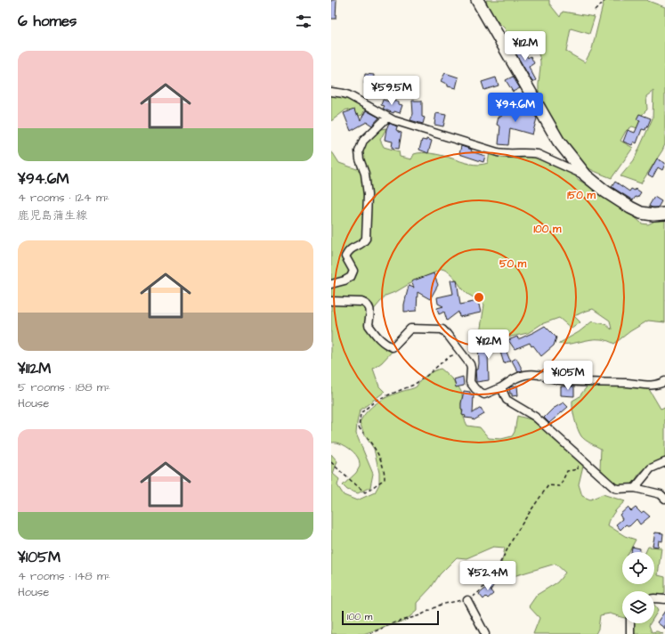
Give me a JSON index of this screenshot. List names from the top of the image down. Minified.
{"scale_bar":"100 m","page":{"heading":"6 homes","price":["¥112M","¥59.5M","¥94.6M","¥112M","¥105M","¥52.4M"],"list":[{"name":"¥94.6M","note":"4 rooms · 124 m² · 鹿児島蒲生線"},{"name":"¥112M","note":"5 rooms · 188 m² · House"},{"name":"¥105M","note":"4 rooms · 148 m² · House"}],"scale":"100 m"},"rings":["150 m","100 m","50 m"]}
